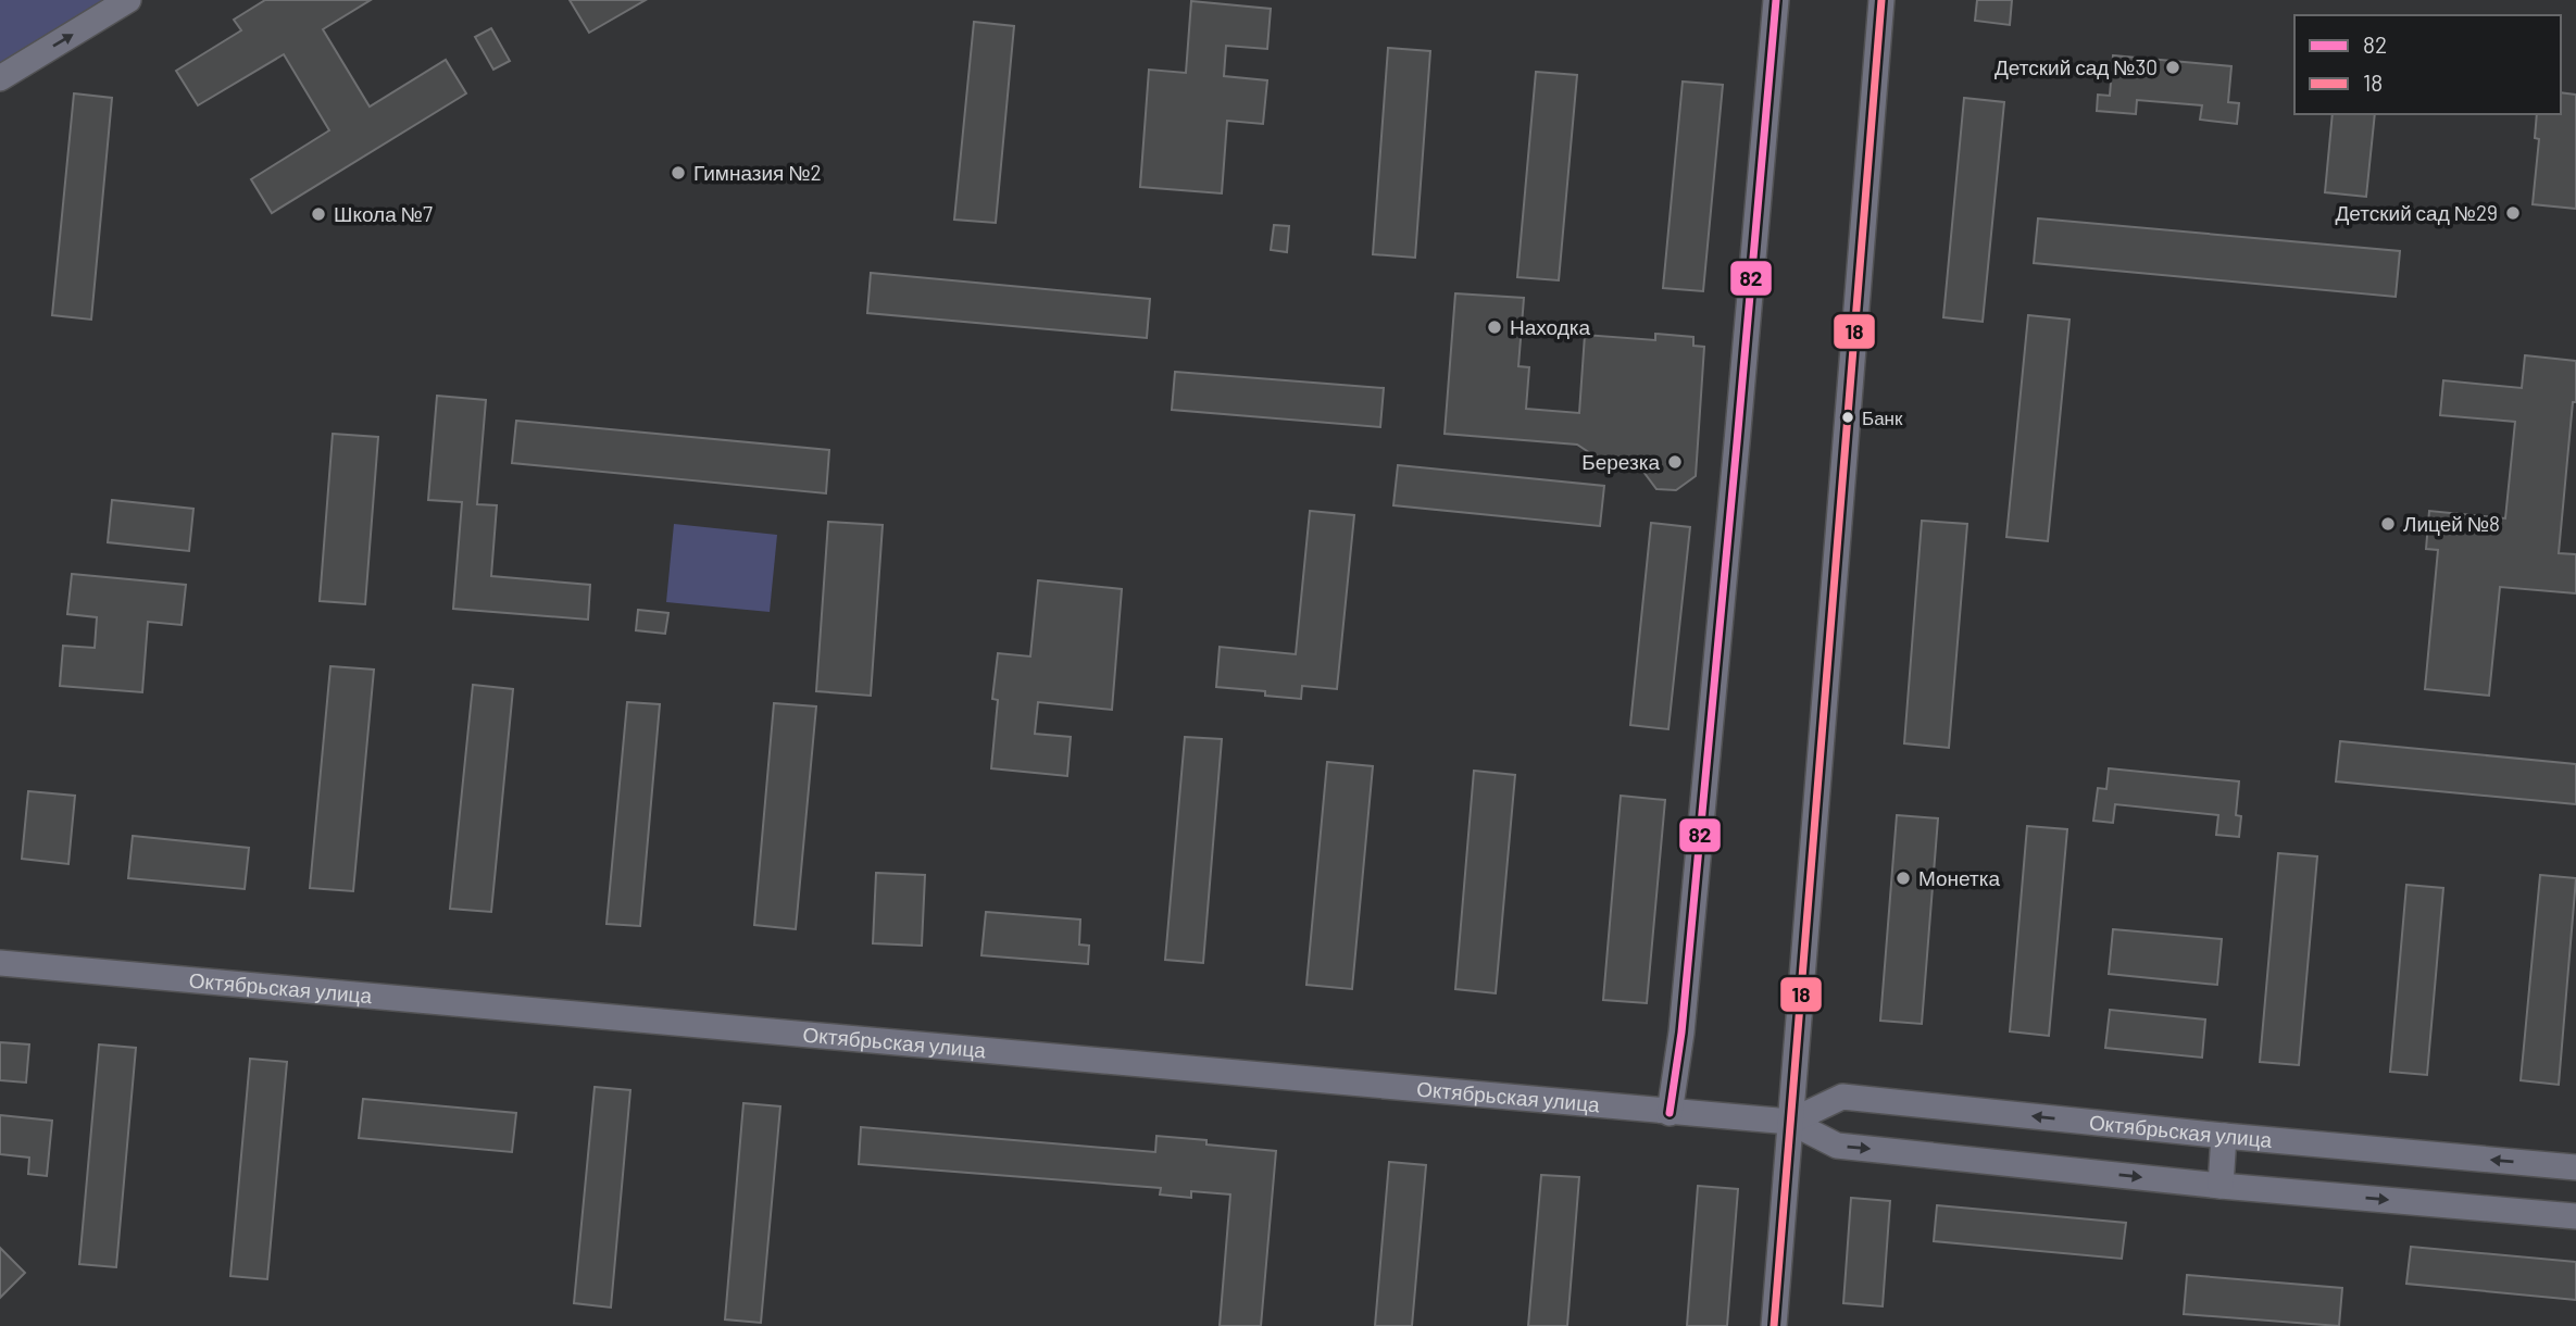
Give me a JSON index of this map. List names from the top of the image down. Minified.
{"streets":{"street":["Октябрьская улица"]},"places":["Детский сад №30","Гимназия №2","Детский сад №29","Школа №7","Находка","Банк","Березка","Лицей №8","Монетка"],"lines":["transit line 82","transit line 18"],"legend":["82","18"]}
